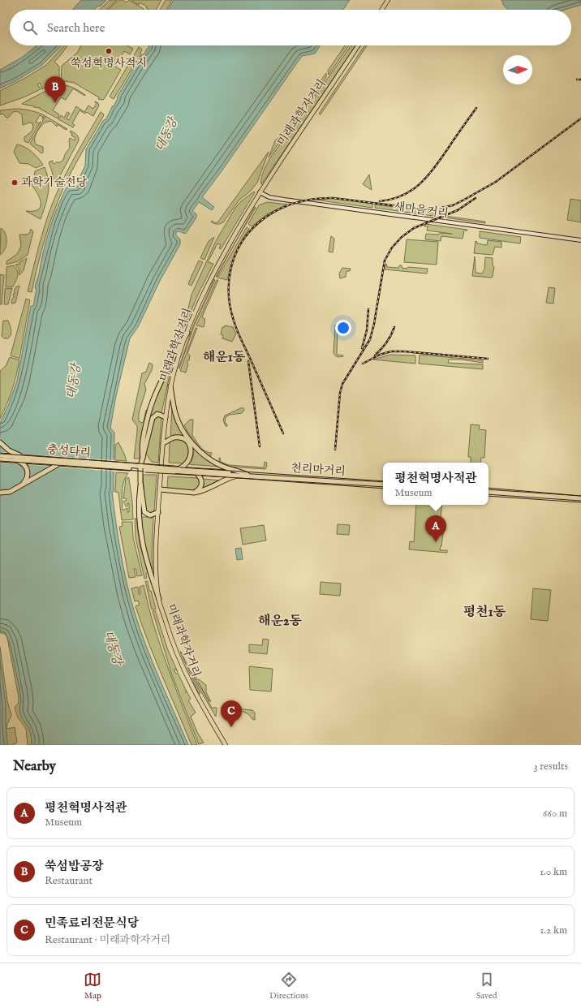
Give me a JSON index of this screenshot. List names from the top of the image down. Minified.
{"streets":{"highway":["충성다리","천리마거리"],"main road":["미래과학자거리","새마을거리"]},"crossings":[["미래과학자거리","새마을거리"]],"districts":["해운1동","평천1동","해운2동"],"water":["대동강"],"places":["쑥섬혁명사적지","과학기술전당"],"north":"right","page":{"search":"Search here","pins":["B","A","C"],"popup":["평천혁명사적관","Museum"],"heading":["Nearby","3 results"],"list":[{"mark":"A","name":"평천혁명사적관","note":"Museum","value":"660 m"},{"mark":"B","name":"쑥섬밥공장","note":"Restaurant","value":"1.0 km"},{"mark":"C","name":"민족료리전문식당","note":"Restaurant · 미래과학자거리","value":"1.2 km"}],"nav":["Map","Directions","Saved"]}}
